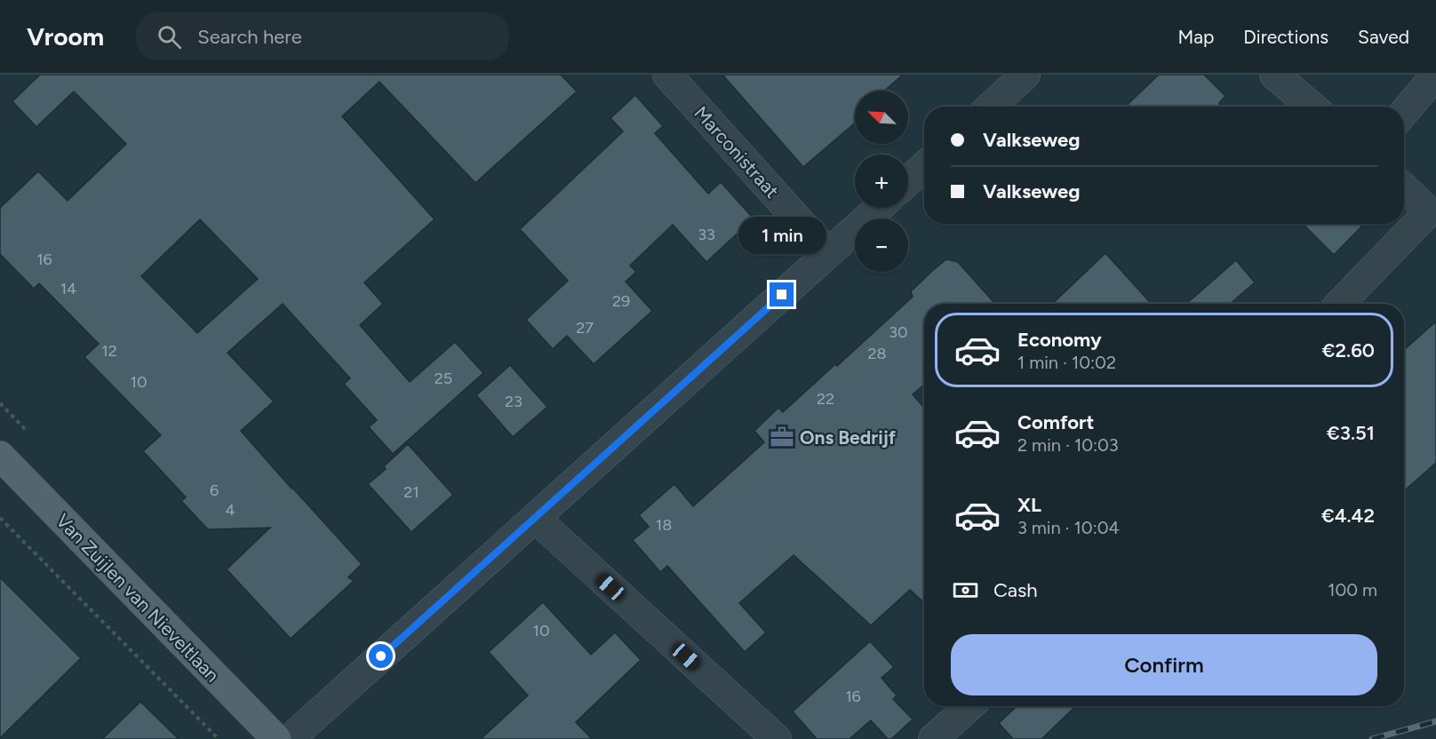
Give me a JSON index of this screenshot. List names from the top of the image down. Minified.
{"streets":{"main road":["Van Zuijlen van Nieveltlaan"],"street":["Marconistraat"]},"places":{"office":["Ons Bedrijf"]},"house_numbers":["33","16","14","29","27","30","12","28","25","10","22","23","6","21","4","18","10","16"],"north":"top left","page":{"header":"Vroom","search":"Search here","nav":["Map","Directions","Saved"],"map_buttons":["+","−"],"banner":["Valkseweg","Valkseweg"],"bubble":"1 min","list":[{"name":"Economy","note":"1 min · 10:02","value":"€2.60"},{"name":"Comfort","note":"2 min · 10:03","value":"€3.51"},{"name":"XL","note":"3 min · 10:04","value":"€4.42"}],"pay":["Cash","100 m"],"buttons":"Confirm"}}
